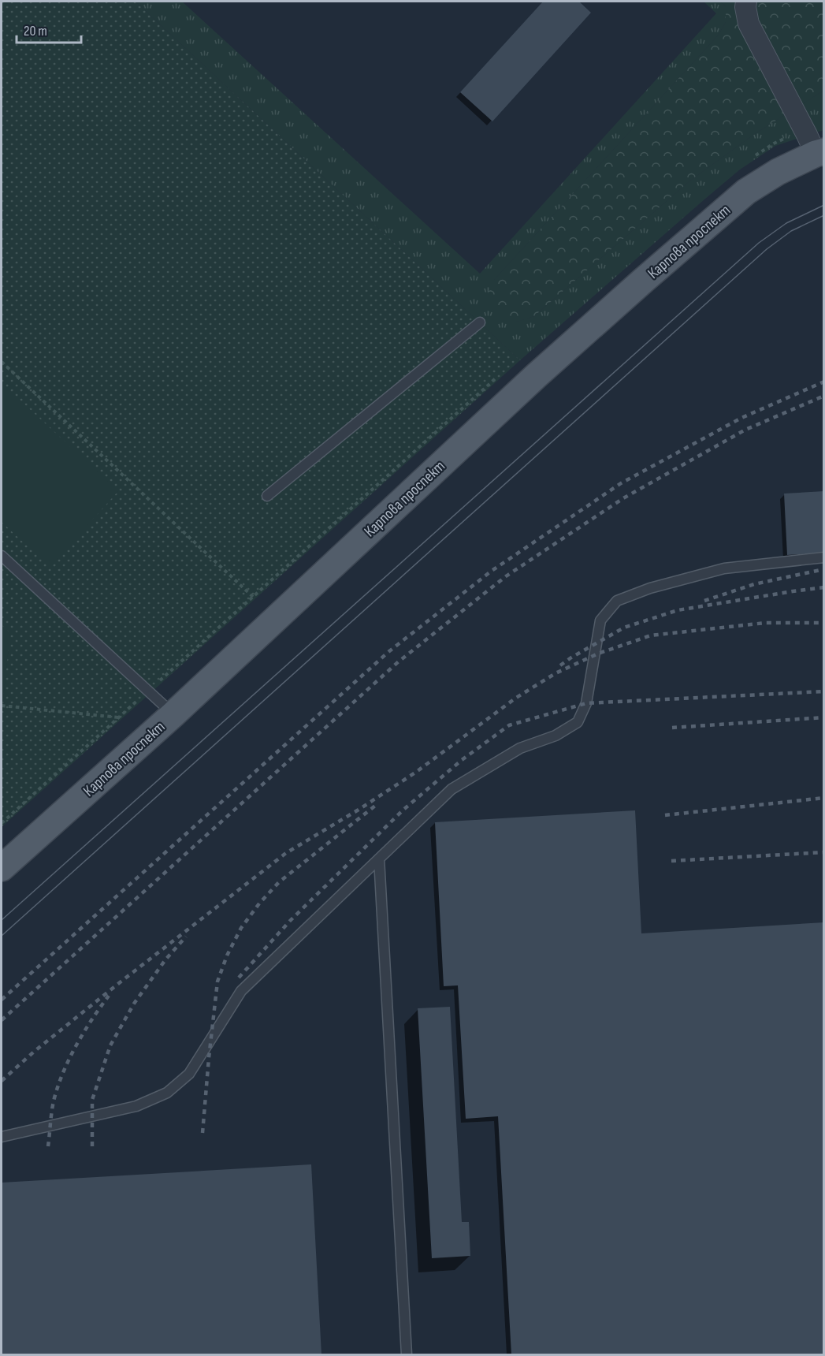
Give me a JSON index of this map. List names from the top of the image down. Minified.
{"streets":{"main road":["Карпова проспект"]},"scale_bar":"20 m"}
